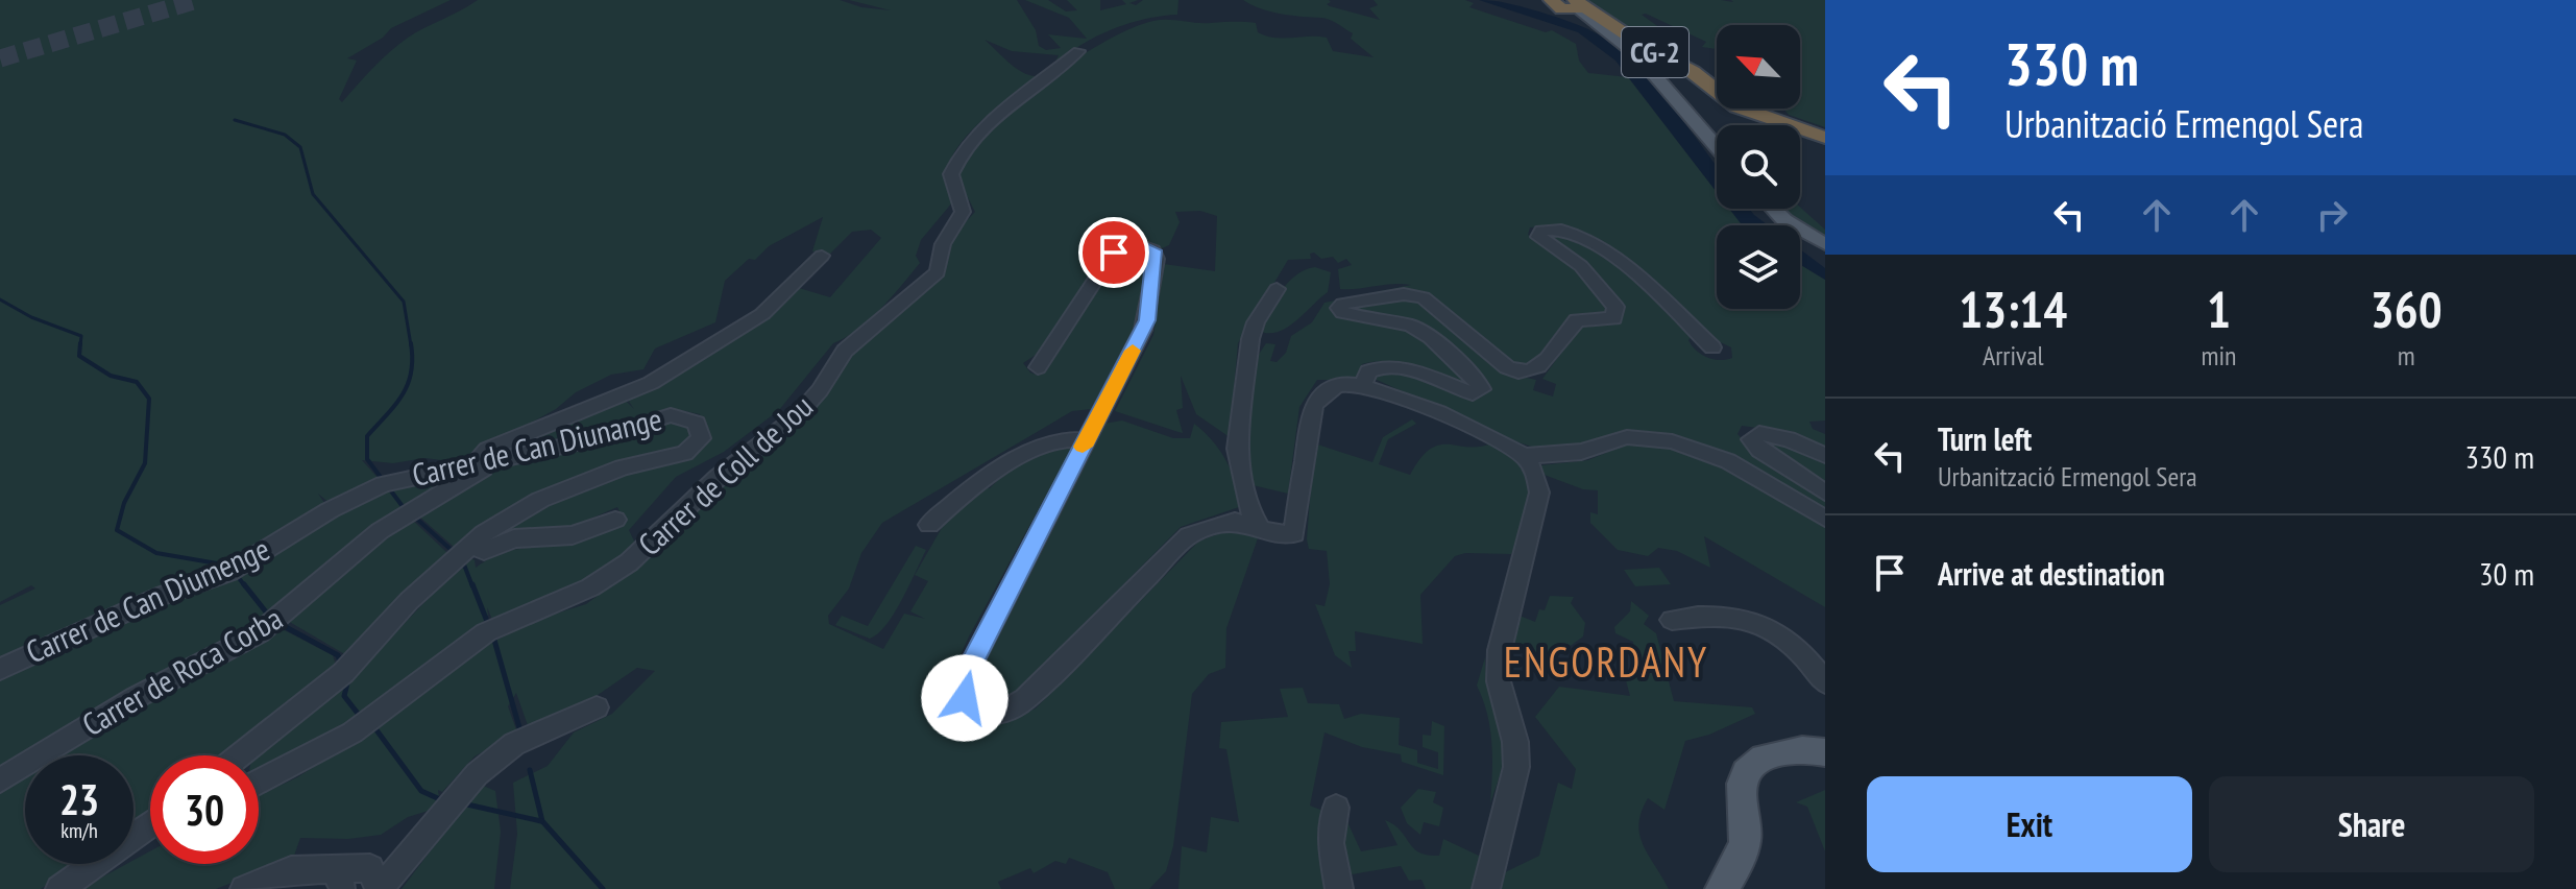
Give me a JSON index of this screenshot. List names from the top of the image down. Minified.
{"streets":{"highway":["CG-2"],"street":["Carrer de Can Diunange","Carrer de Coll de Jou","Carrer de Can Diumenge","Carrer de Roca Corba"]},"crossings":[["Carrer de Can Diunange","Carrer de Can Diumenge"],["Carrer de Can Diunange","Carrer de Roca Corba"]],"districts":["ENGORDANY"],"north":"top left","page":{"turn":["330 m","Urbanització Ermengol Sera"],"eta":["13:14","Arrival","1","min","360","m"],"list":[{"name":"Turn left","note":"Urbanització Ermengol Sera","value":"330 m"},{"name":"Arrive at destination","value":"30 m"}],"speed":"23 km/h","limit":"30","buttons":["Exit","Share"]}}
